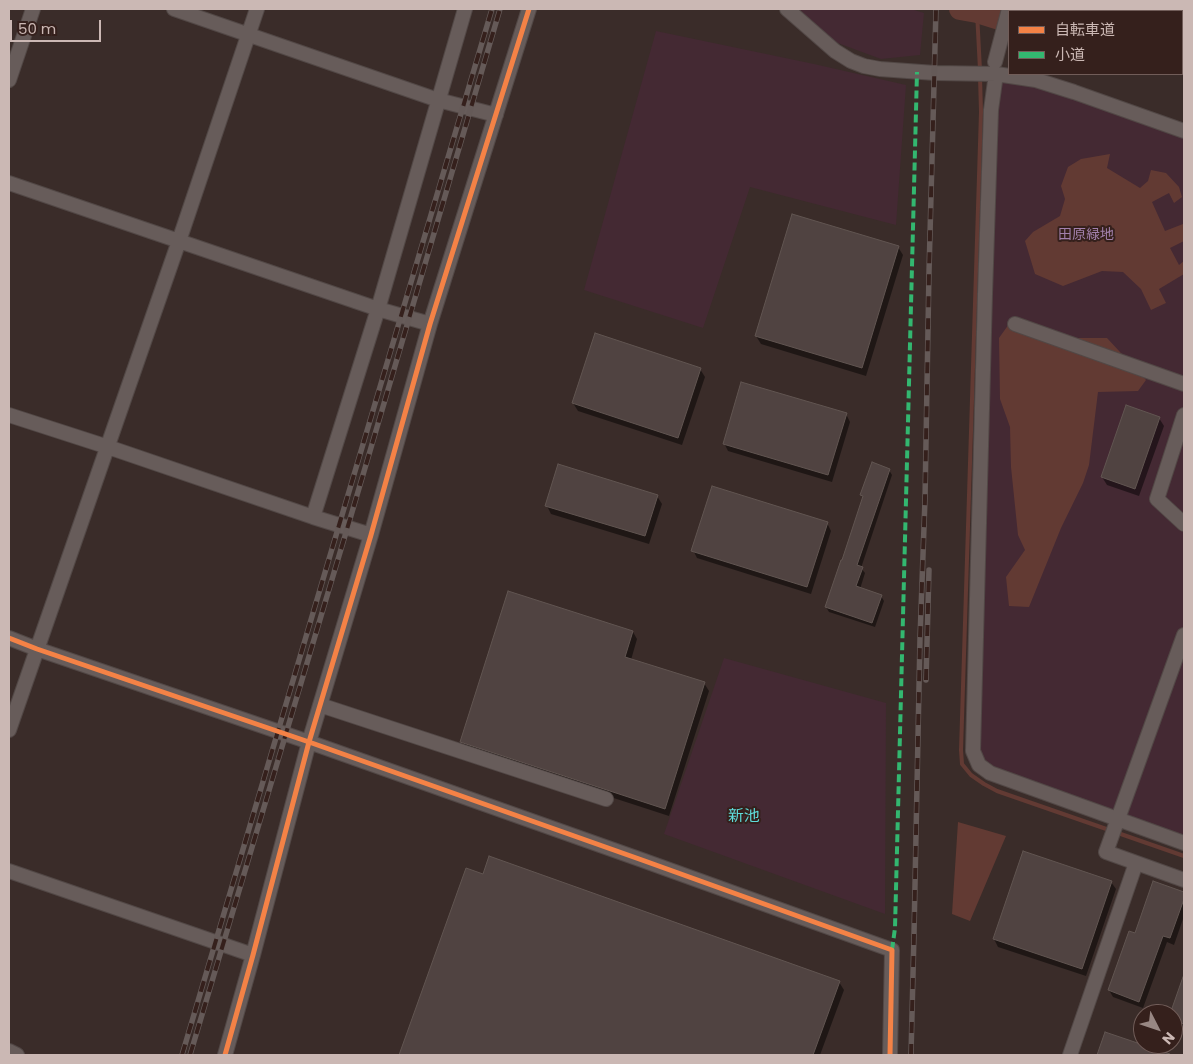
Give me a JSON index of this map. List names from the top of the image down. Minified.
{"districts":["新池"],"parks":["田原緑地"],"legend":["自転車道","小道"],"scale_bar":"50 m","north":"bottom right"}
